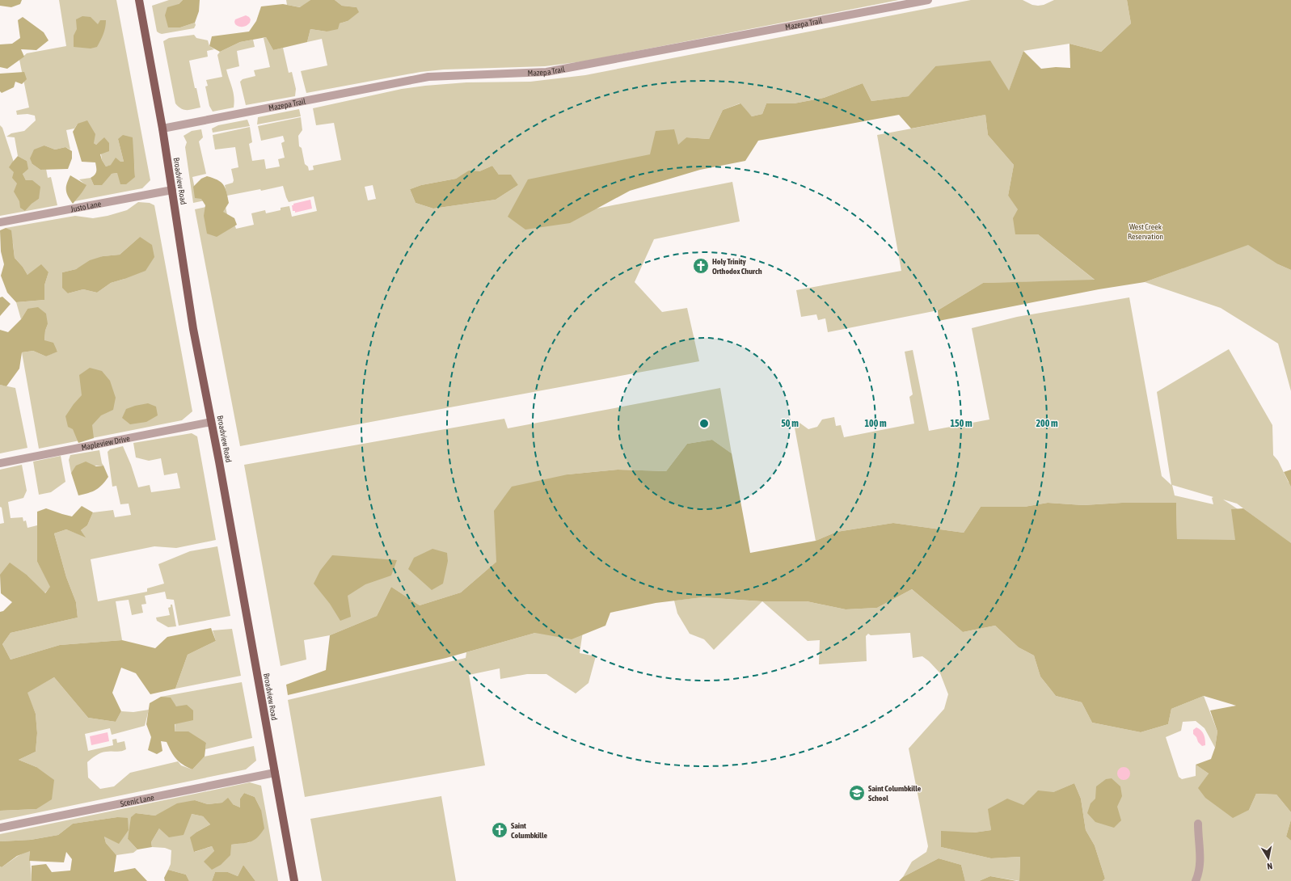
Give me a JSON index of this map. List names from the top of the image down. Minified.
{"streets":{"main road":["Broadview Road"],"street":["Mazepa Trail","Justo Lane","Mapleview Drive","Scenic Lane"]},"crossings":[["Mazepa Trail","Broadview Road"],["Broadview Road","Justo Lane"],["Broadview Road","Mapleview Drive"],["Broadview Road","Scenic Lane"]],"parks":["West Creek Reservation"],"places":{"church":["Holy Trinity Orthodox Church","Saint Columbkille"],"school or university":["Saint Columbkille School"]},"north":"bottom","rings":["50 m","100 m","150 m","200 m"]}
